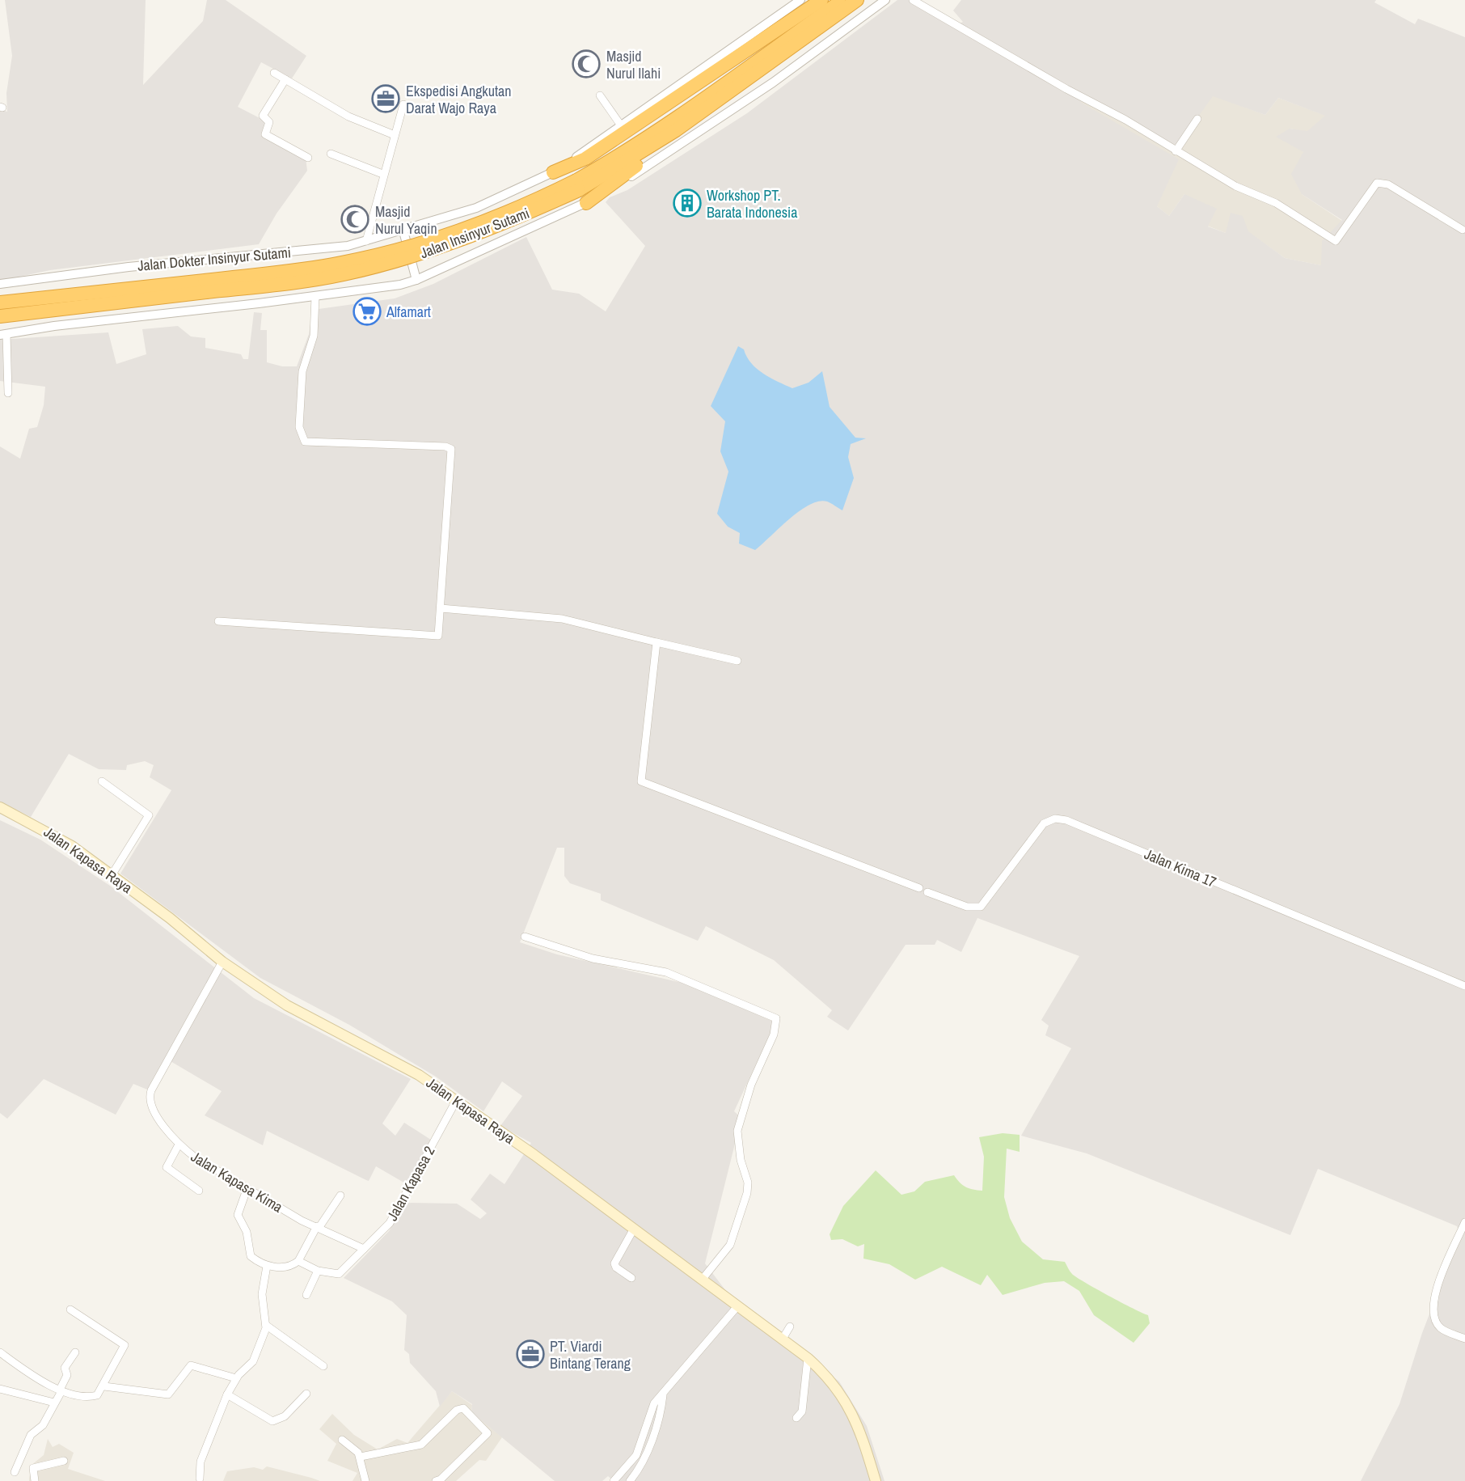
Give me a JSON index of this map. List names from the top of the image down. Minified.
{"streets":{"highway":["Jalan Insinyur Sutami"],"main road":["Jalan Kapasa Raya"],"street":["Jalan Dokter Insinyur Sutami","Jalan Kima 17","Jalan Kapasa Kima","Jalan Kapasa 2"]},"crossings":[["Jalan Kapasa Raya","Jalan Kapasa Kima"],["Jalan Kapasa Raya","Jalan Kapasa 2"],["Jalan Kapasa Kima","Jalan Kapasa 2"]],"places":{"mosque":["Masjid Nurul Ilahi","Masjid Nurul Yaqin"],"office":["Ekspedisi Angkutan Darat Wajo Raya","PT. Viardi Bintang Terang"],"building":["Workshop PT. Barata Indonesia"],"supermarket":["Alfamart"]}}
